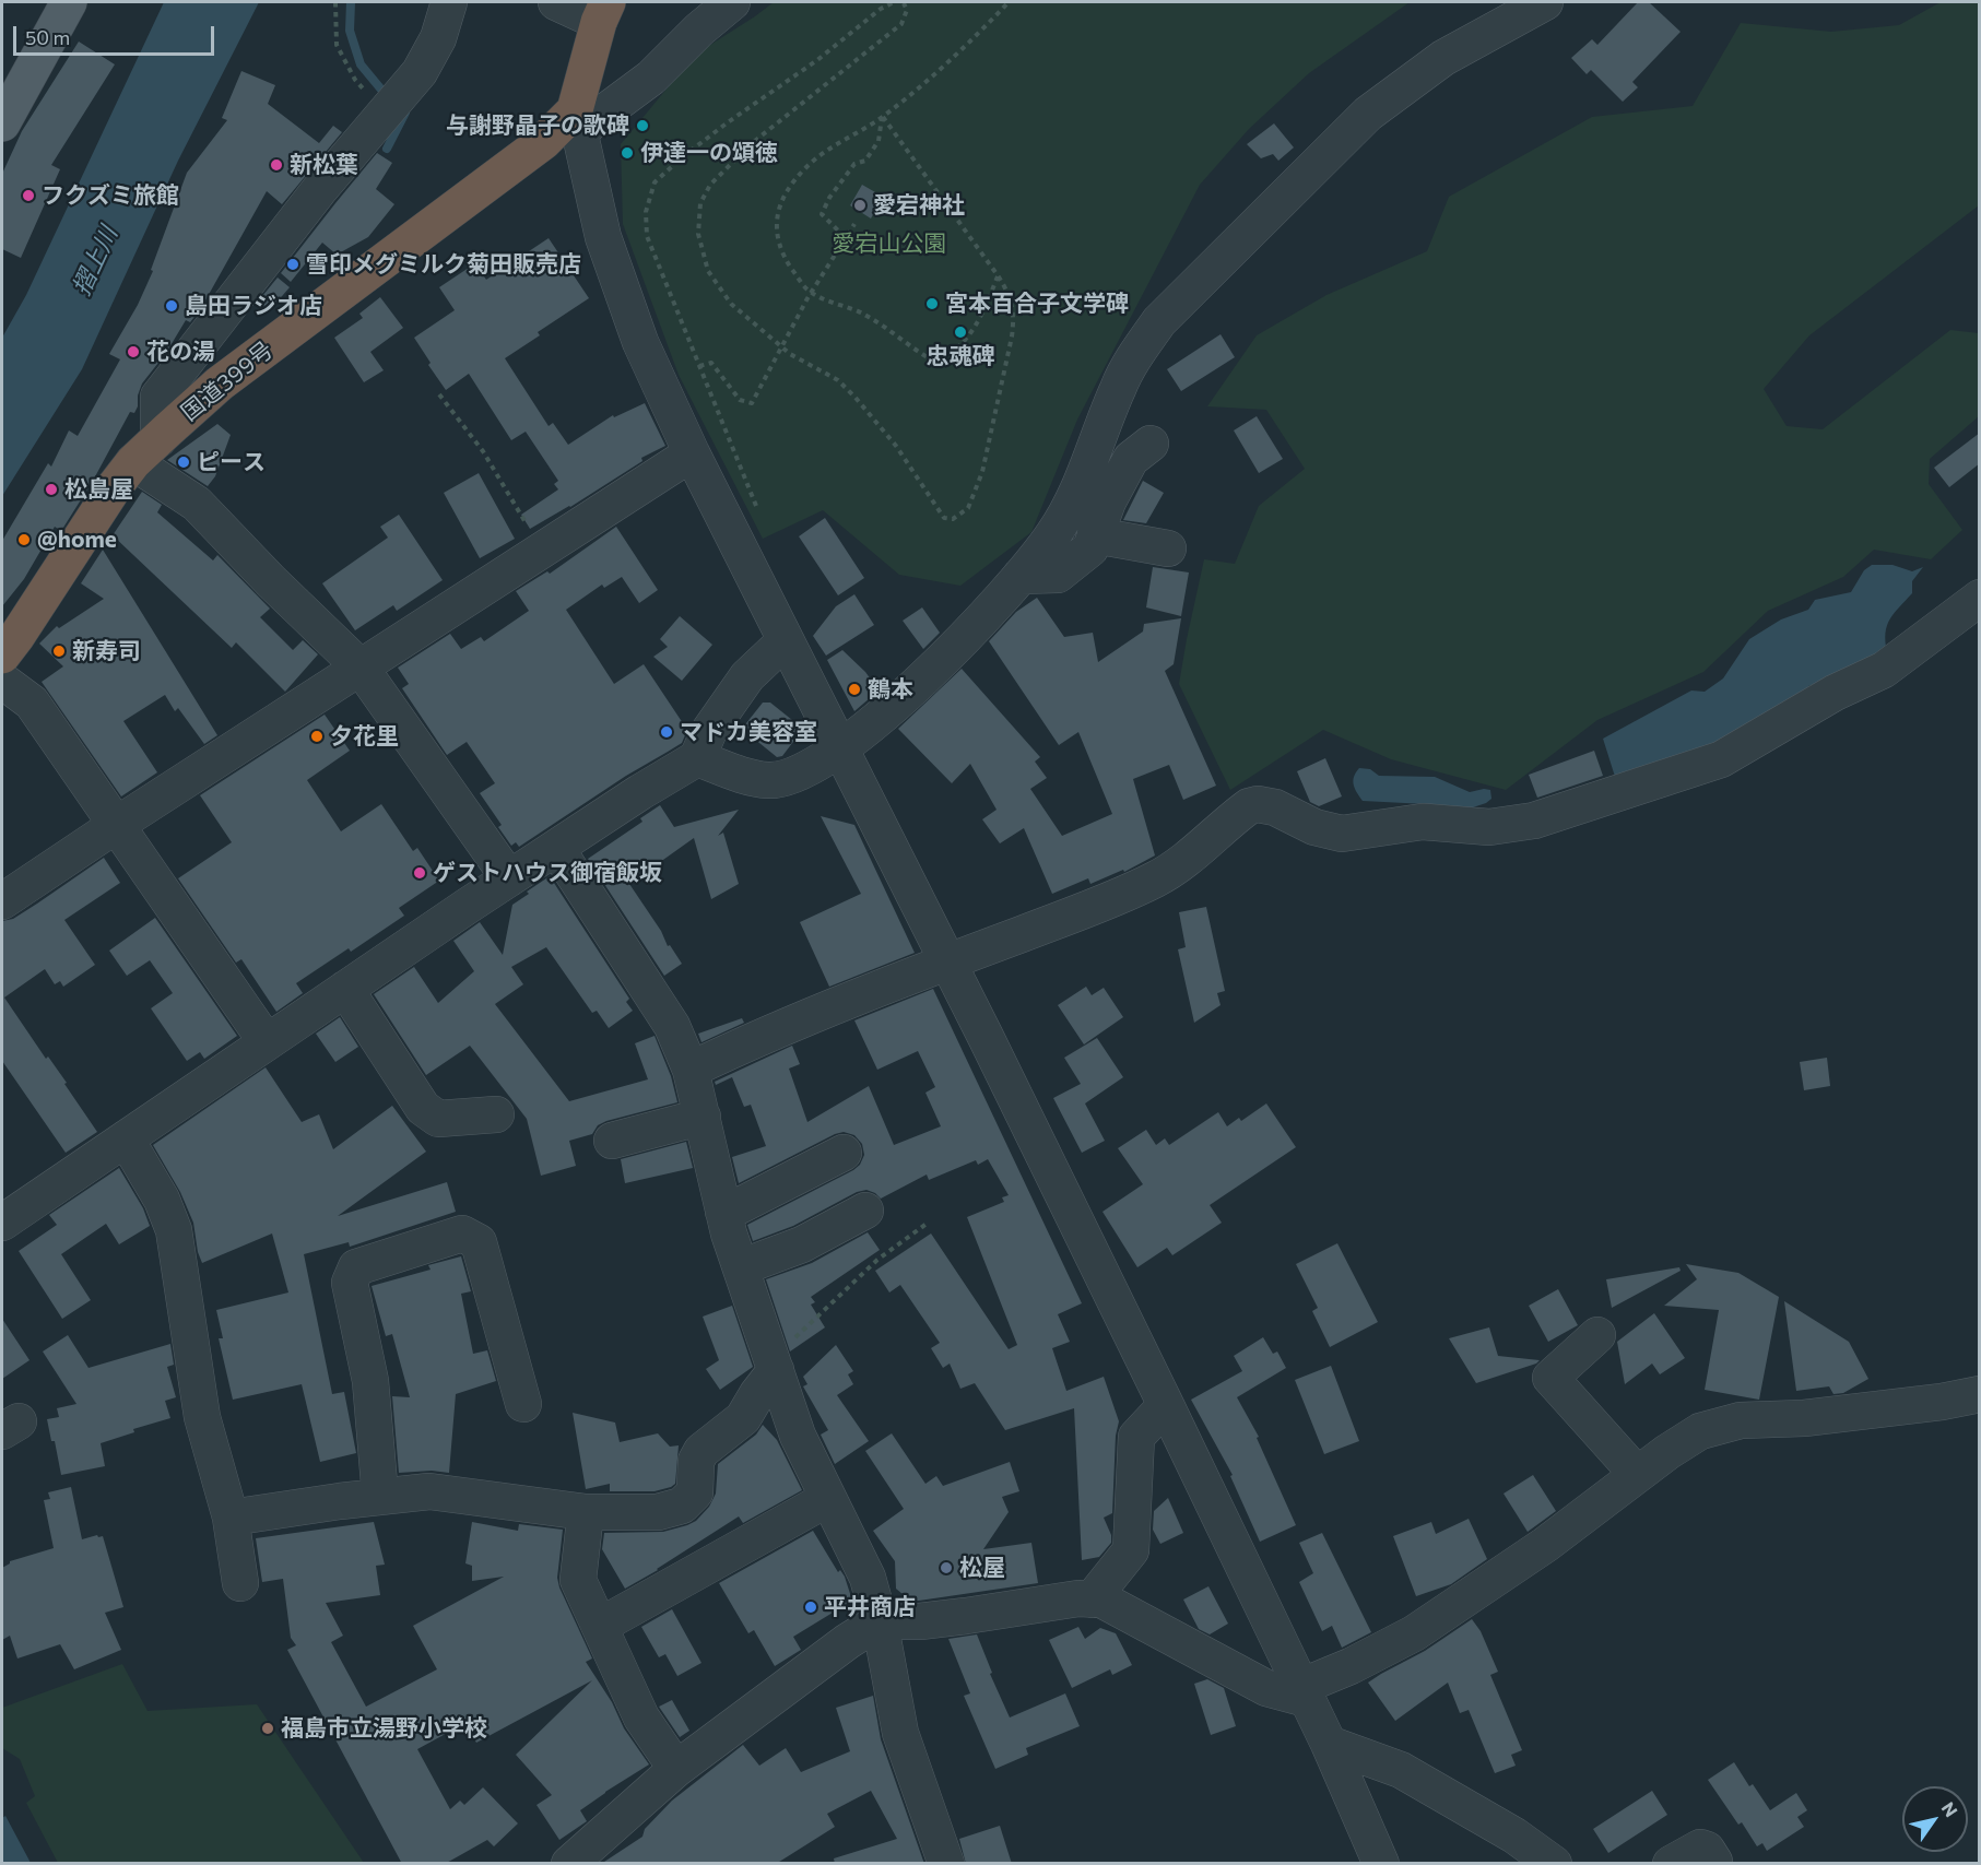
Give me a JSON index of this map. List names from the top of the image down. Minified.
{"streets":{"highway":["国道399号"]},"water":["摺上川"],"parks":["愛宕山公園"],"places":["与謝野晶子の歌碑","伊達一の頌徳","新松葉","フクズミ旅館","愛宕神社","雪印メグミルク菊田販売店","宮本百合子文学碑","島田ラジオ店","忠魂碑","花の湯","ピース","松島屋","@home","新寿司","鶴本","マドカ美容室","夕花里","ゲストハウス御宿飯坂","松屋","平井商店","福島市立湯野小学校"],"scale_bar":"50 m","north":"top right"}
